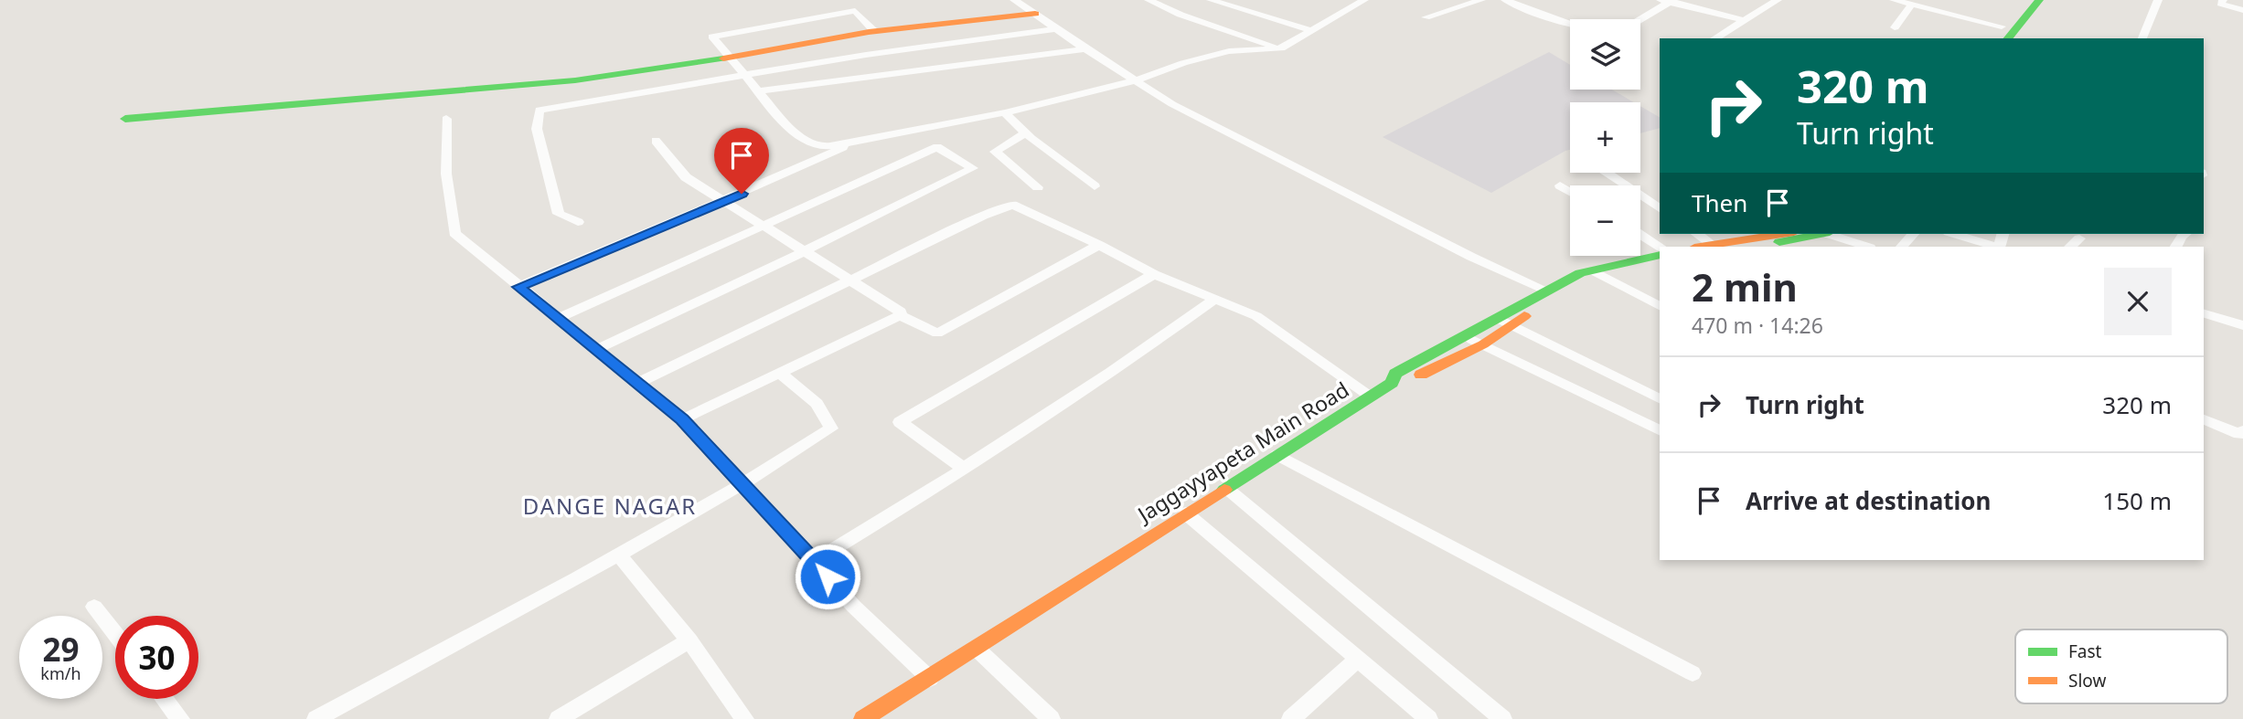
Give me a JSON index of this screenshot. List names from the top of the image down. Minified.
{"streets":{"main road":["Jaggayyapeta Main Road"]},"districts":["DANGE NAGAR"],"legend":["Fast","Slow"],"page":{"map_buttons":["+","−"],"turn":["320 m","Turn right"],"then":"Then","heading":["2 min","470 m · 14:26"],"list":[{"name":"Turn right","value":"320 m"},{"name":"Arrive at destination","value":"150 m"}],"speed":"29 km/h","limit":"30"}}
